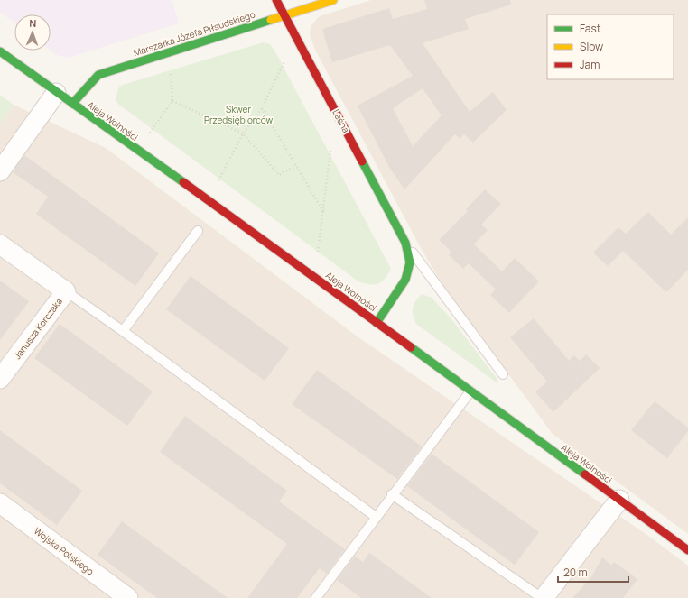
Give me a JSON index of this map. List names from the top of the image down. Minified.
{"streets":{"street":["Marszałka Józefa Piłsudskiego","Aleja Wolności","Leśna","Janusza Korczaka","Wojska Polskiego"]},"crossings":[["Marszałka Józefa Piłsudskiego","Aleja Wolności"],["Marszałka Józefa Piłsudskiego","Leśna"],["Aleja Wolności","Leśna"]],"parks":["Skwer Przedsiębiorców"],"legend":["Fast","Slow","Jam"],"scale_bar":"20 m","north":"top"}
